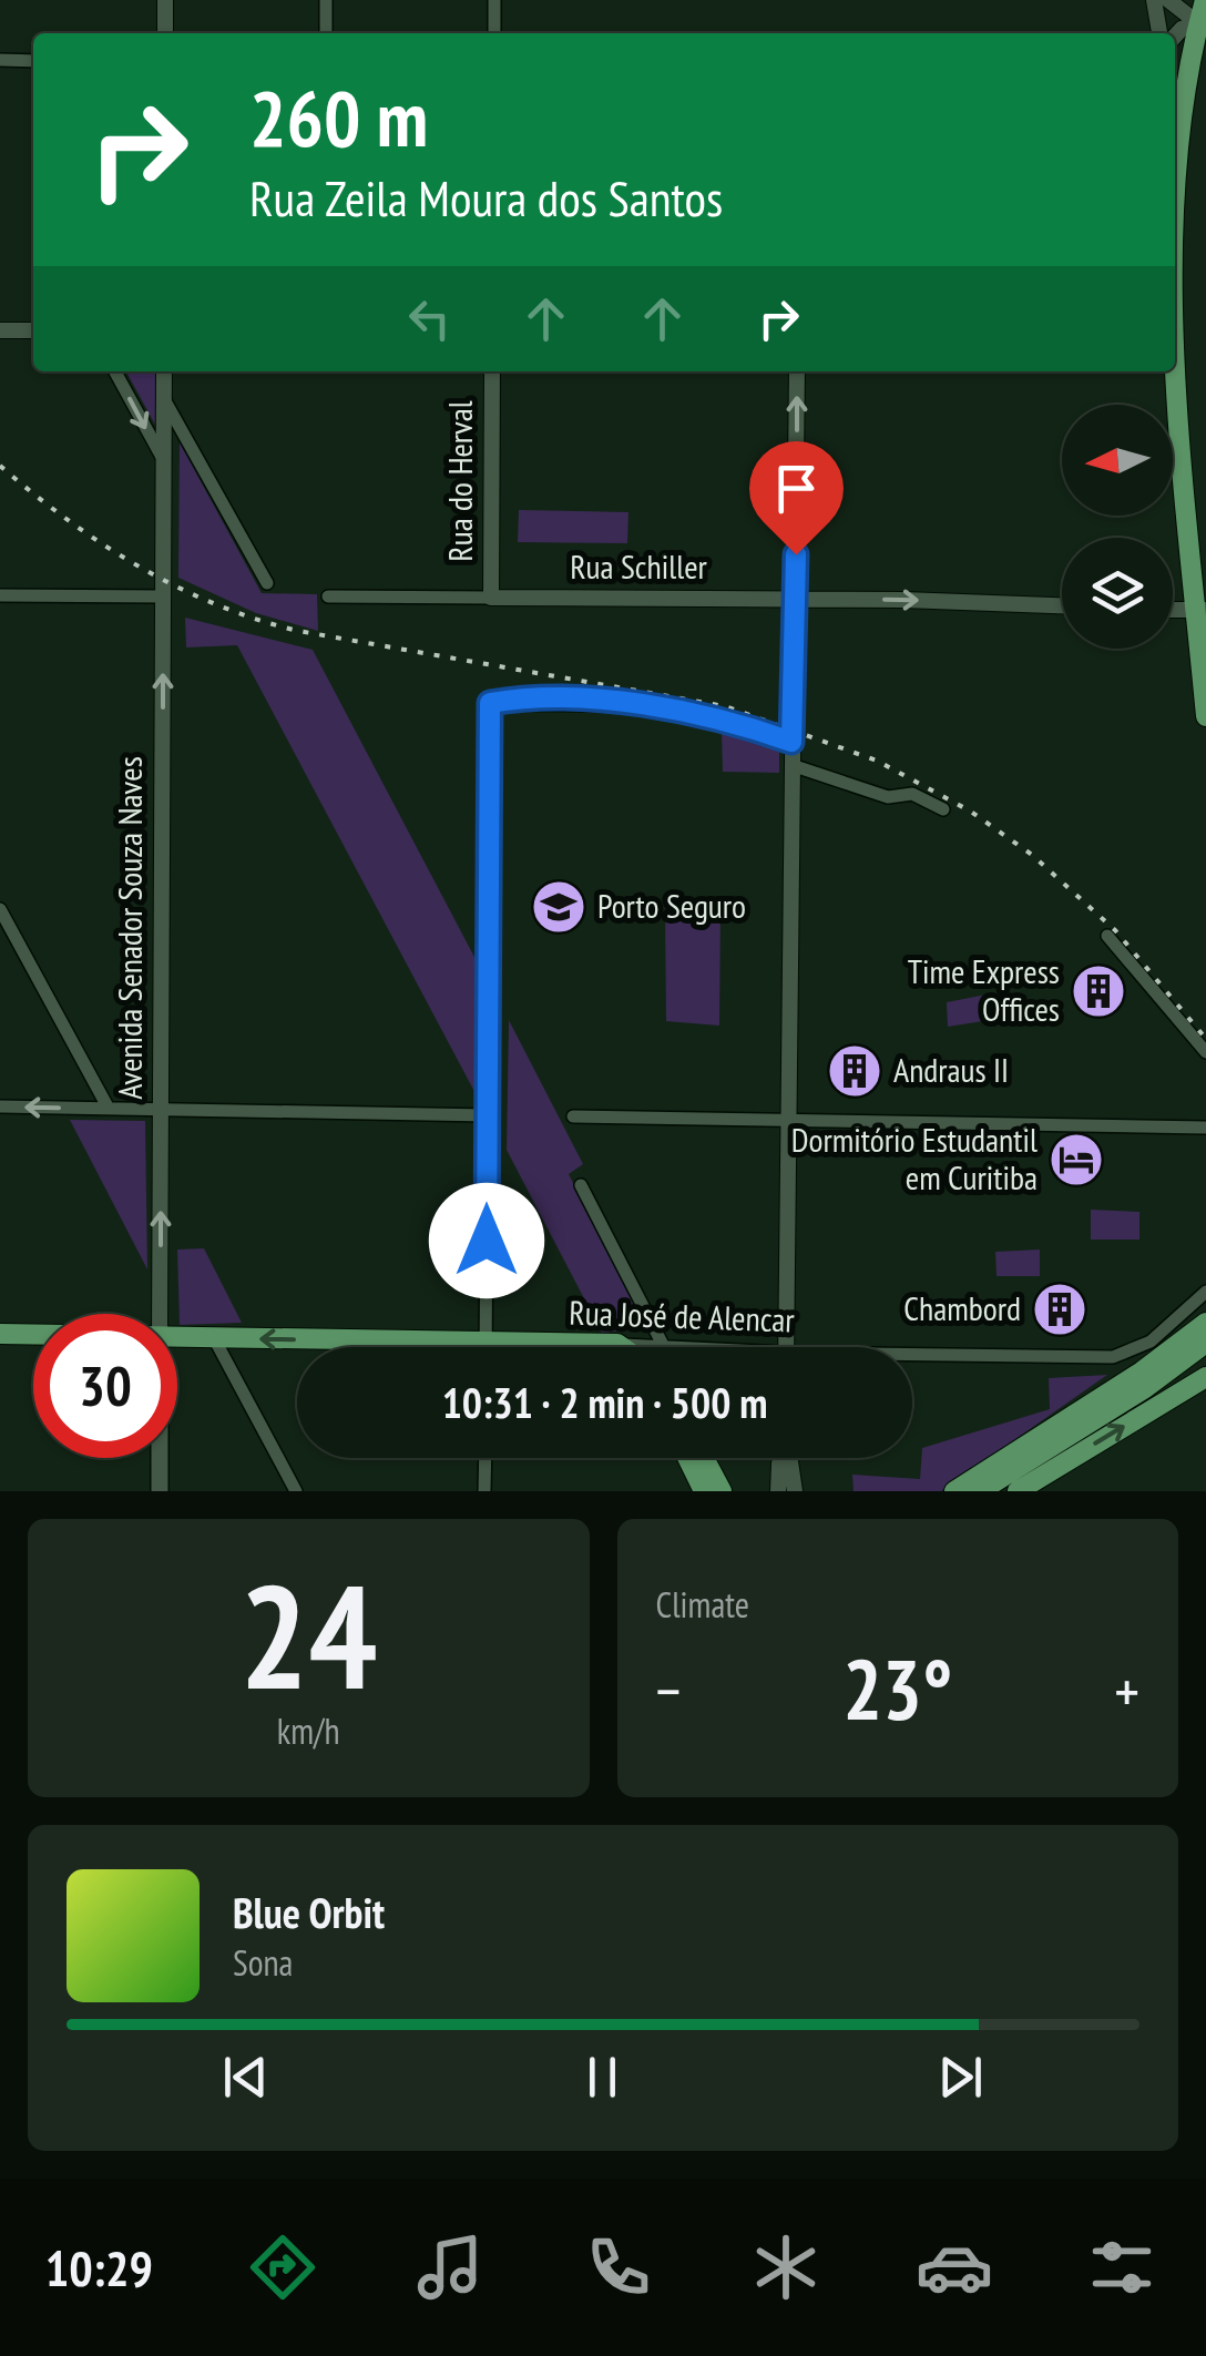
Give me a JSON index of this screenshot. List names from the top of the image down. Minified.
{"streets":{"main road":["Avenida Senador Souza Naves","Rua José de Alencar"],"street":["Rua do Herval","Rua Schiller"]},"crossings":[["Rua do Herval","Rua Schiller"]],"one_way":["Rua Schiller","Avenida Senador Souza Naves"],"places":{"school or university":["Porto Seguro"],"building":["Time Express Offices","Andraus II","Chambord"],"hotel":["Dormitório Estudantil em Curitiba"]},"north":"left","page":{"turn":["260 m","Rua Zeila Moura dos Santos"],"limit":"30","trip":"10:31 · 2 min · 500 m","tile":[["24","km/h"],"Climate"],"heat":["−","23°","+"],"song":["Blue Orbit","Sona"],"tabs":"10:29"}}
